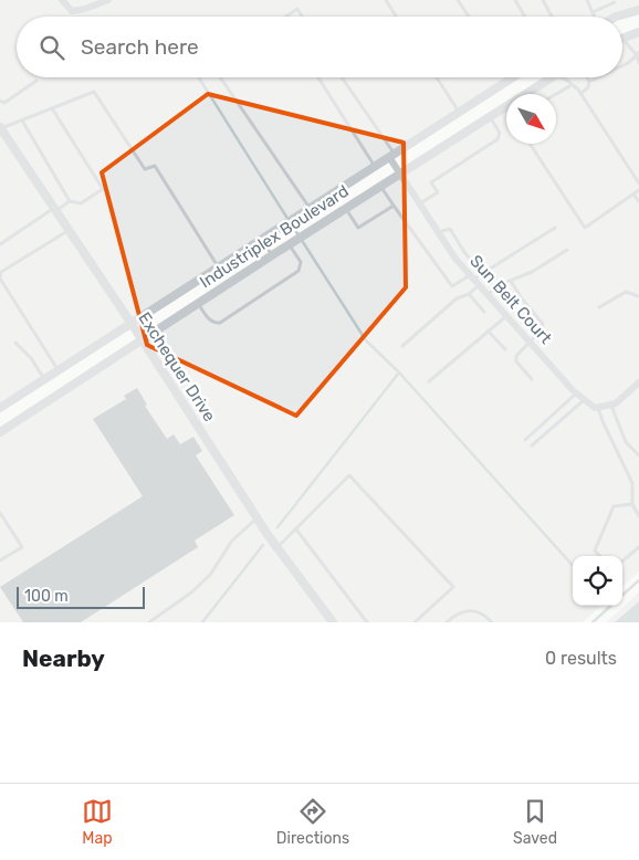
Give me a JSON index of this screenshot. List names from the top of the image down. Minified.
{"streets":{"street":["Industriplex Boulevard","Sun Belt Court","Exchequer Drive"]},"crossings":[["Industriplex Boulevard","Sun Belt Court"],["Industriplex Boulevard","Exchequer Drive"]],"scale_bar":"100 m","north":"bottom right","page":{"search":"Search here","scale":"100 m","heading":["Nearby","0 results"],"nav":["Map","Directions","Saved"]}}
